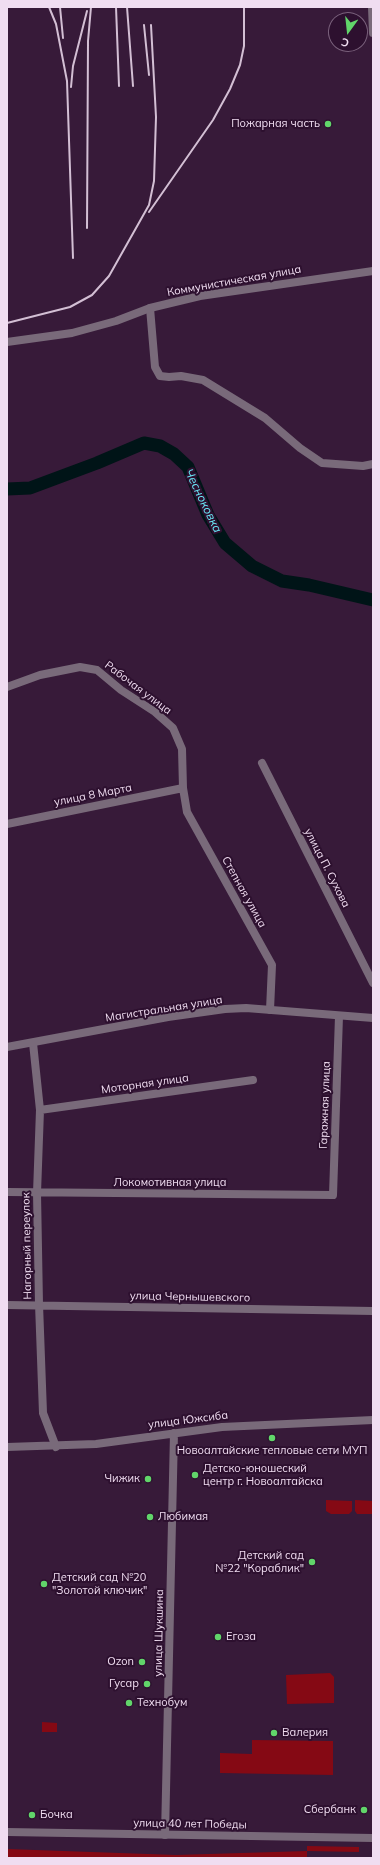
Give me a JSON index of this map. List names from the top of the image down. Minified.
{"streets":{"street":["Коммунистическая улица","Рабочая улица","улица 8 Марта","улица П. Сухова","Степная улица","Магистральная улица","Моторная улица","Гаражная улица","Локомотивная улица","Нагорный переулок","улица Чернышевского","улица Южсиба","улица Шукшина","улица 40 лет Победы"]},"crossings":[["Рабочая улица","улица 8 Марта"],["Рабочая улица","Степная улица"],["улица 8 Марта","Степная улица"],["Степная улица","Магистральная улица"],["Магистральная улица","Гаражная улица"],["Магистральная улица","Нагорный переулок"],["Моторная улица","Нагорный переулок"],["Гаражная улица","Локомотивная улица"],["Локомотивная улица","Нагорный переулок"],["Нагорный переулок","улица Чернышевского"],["Нагорный переулок","улица Южсиба"],["улица Южсиба","улица Шукшина"],["улица Шукшина","улица 40 лет Победы"]],"water":["Чесноковка"],"places":["Пожарная часть","Новоалтайские тепловые сети МУП","Детско-юношеский центр г. Новоалтайска","Чижик","Любимая","Детский сад №22 \"Кораблик\"","Детский сад №20 \"Золотой ключик\"","Егоза","Ozon","Гусар","Технобум","Валерия","Сбербанк","Бочка"],"north":"bottom"}
